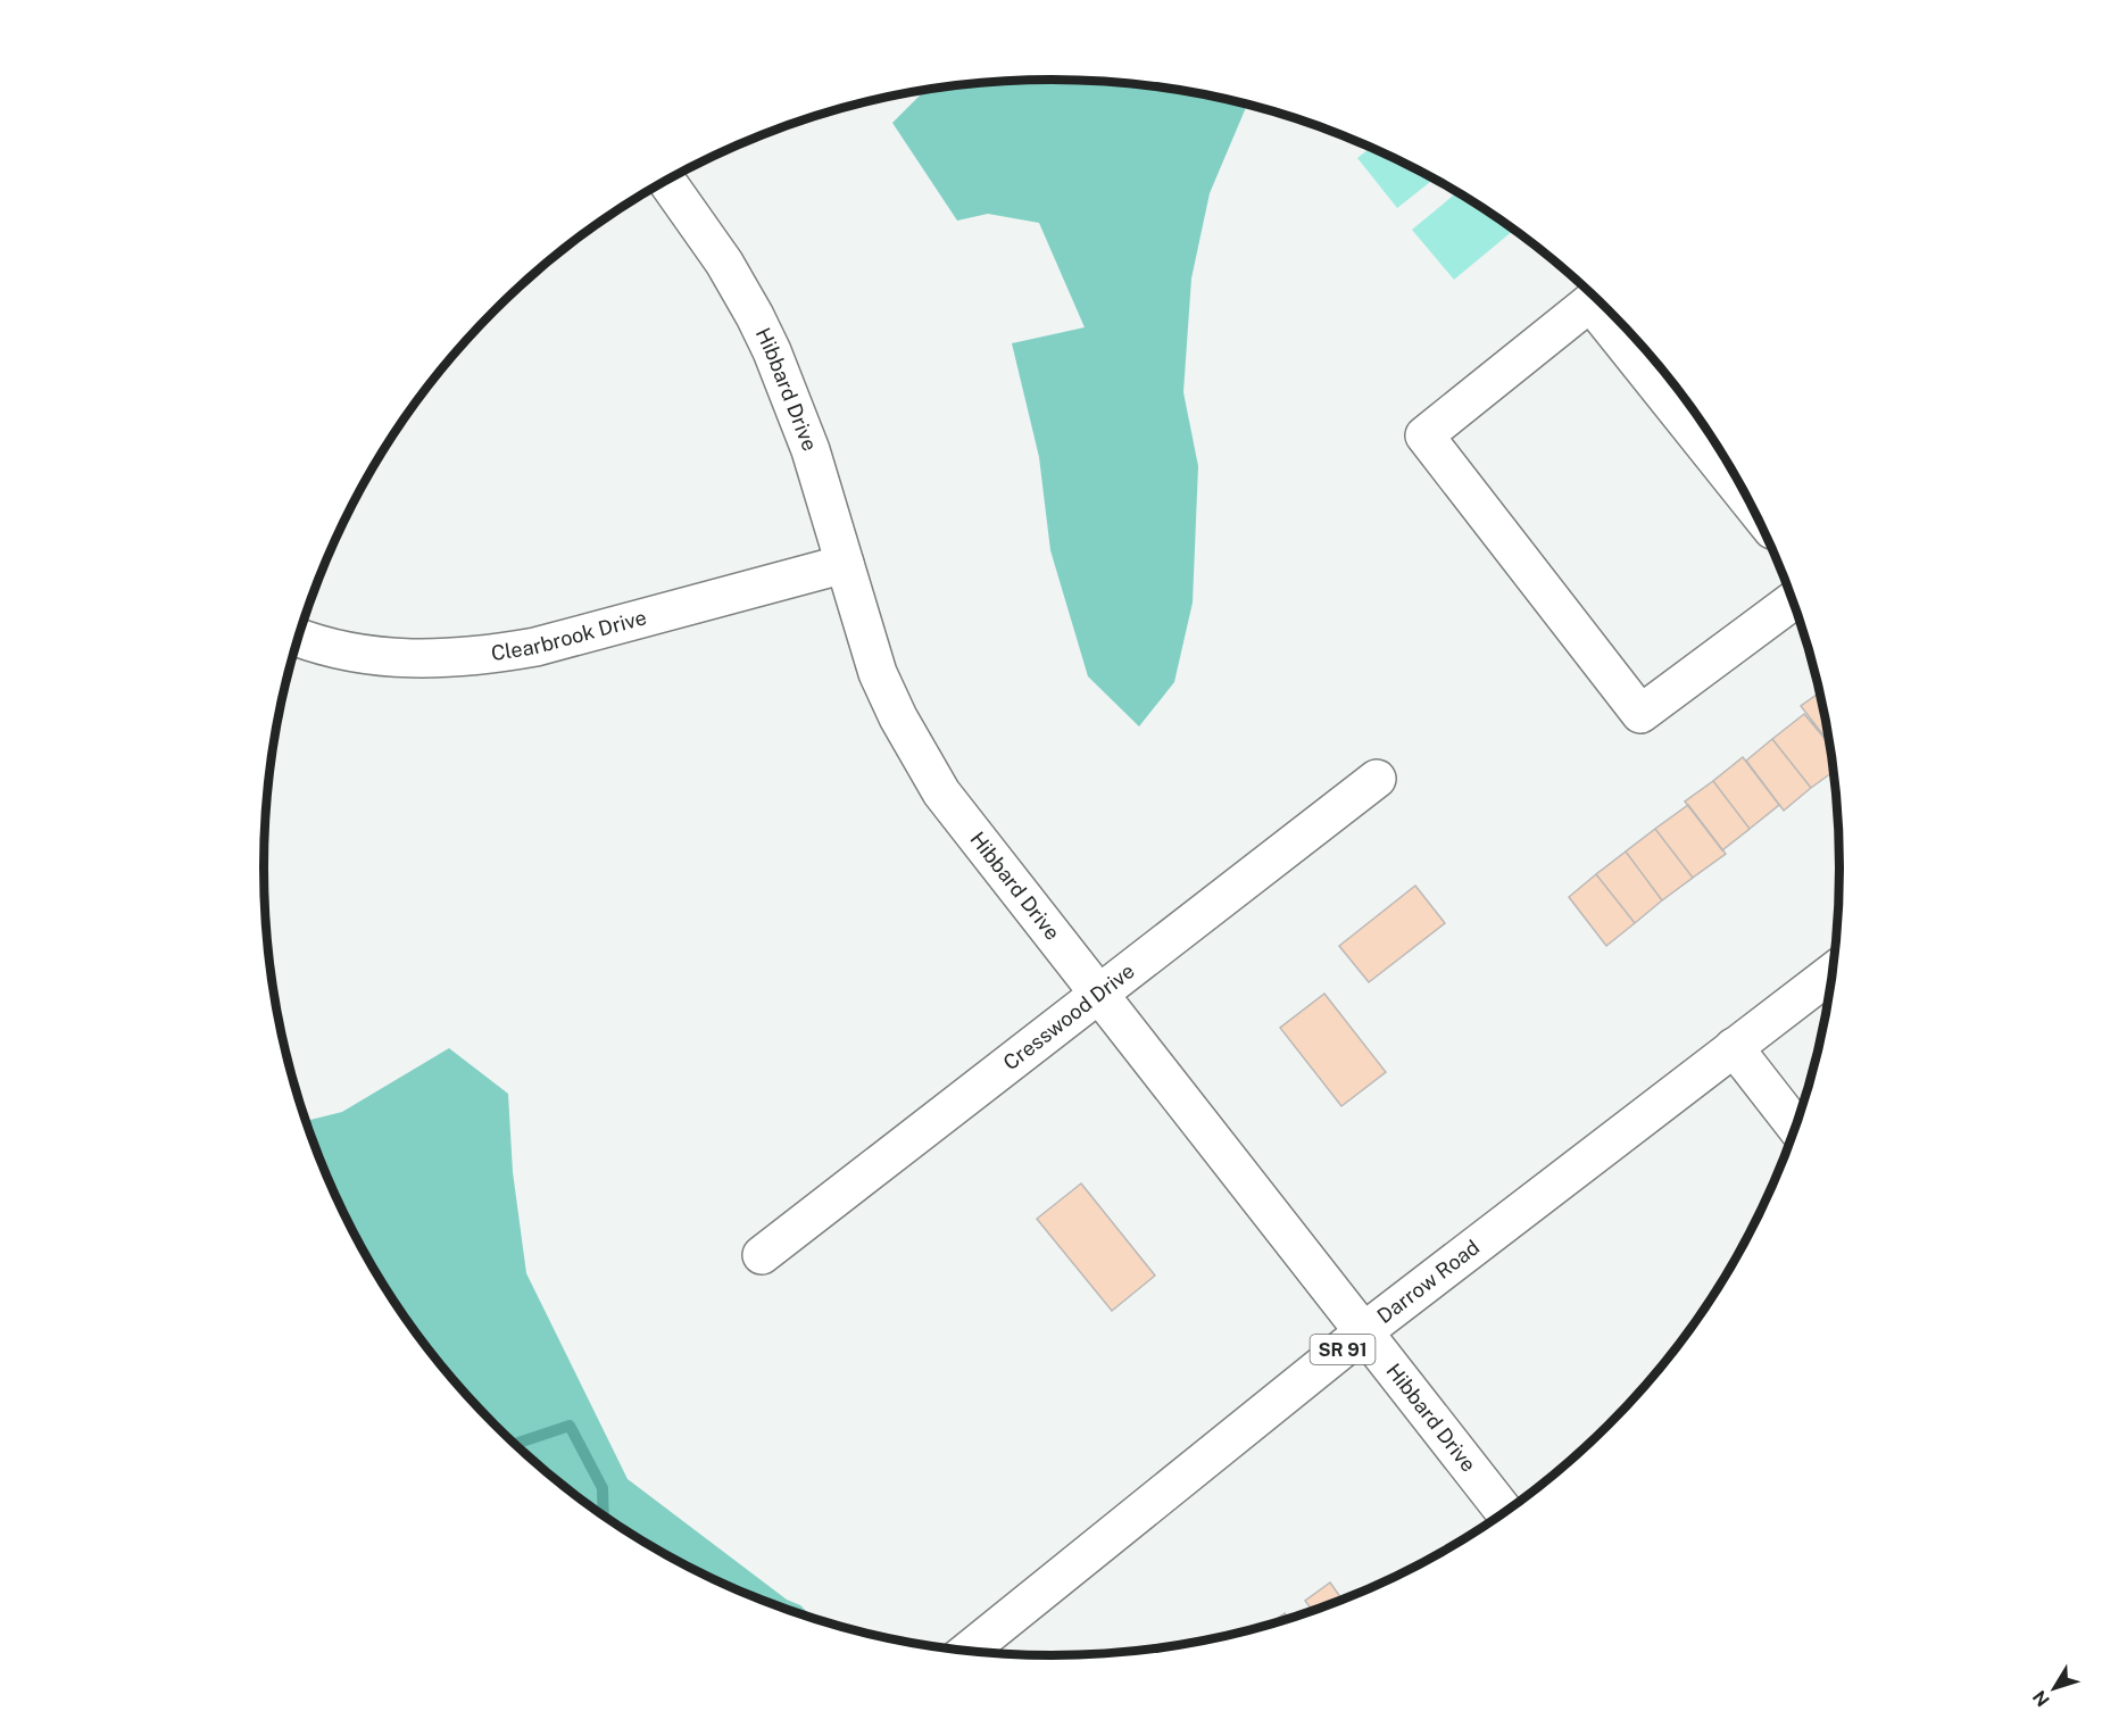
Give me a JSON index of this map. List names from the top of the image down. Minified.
{"streets":{"street":["Hibbard Drive","Clearbrook Drive","Cresswood Drive","Darrow Road","SR 91"]},"crossings":[["Hibbard Drive","Clearbrook Drive"],["Hibbard Drive","Cresswood Drive"],["Hibbard Drive","Darrow Road"]],"north":"bottom left"}
